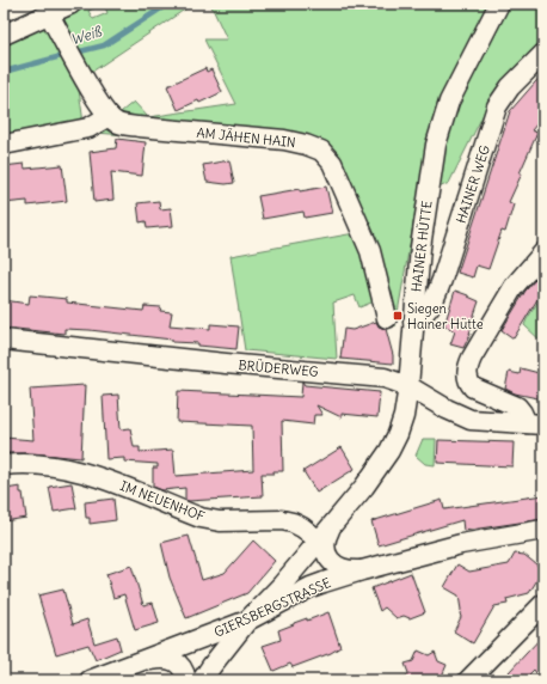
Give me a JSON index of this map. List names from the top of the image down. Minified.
{"streets":{"street":["AM JÄHEN HAIN","HAINER WEG","HAINER HÜTTE","BRÜDERWEG","IM NEUENHOF","GIERSBERGSTRASSE"]},"crossings":[["HAINER WEG","HAINER HÜTTE"],["HAINER HÜTTE","BRÜDERWEG"],["HAINER HÜTTE","IM NEUENHOF"],["HAINER HÜTTE","GIERSBERGSTRASSE"]],"water":["Weiß"],"places":{"transit":["Siegen Hainer Hütte"]}}
